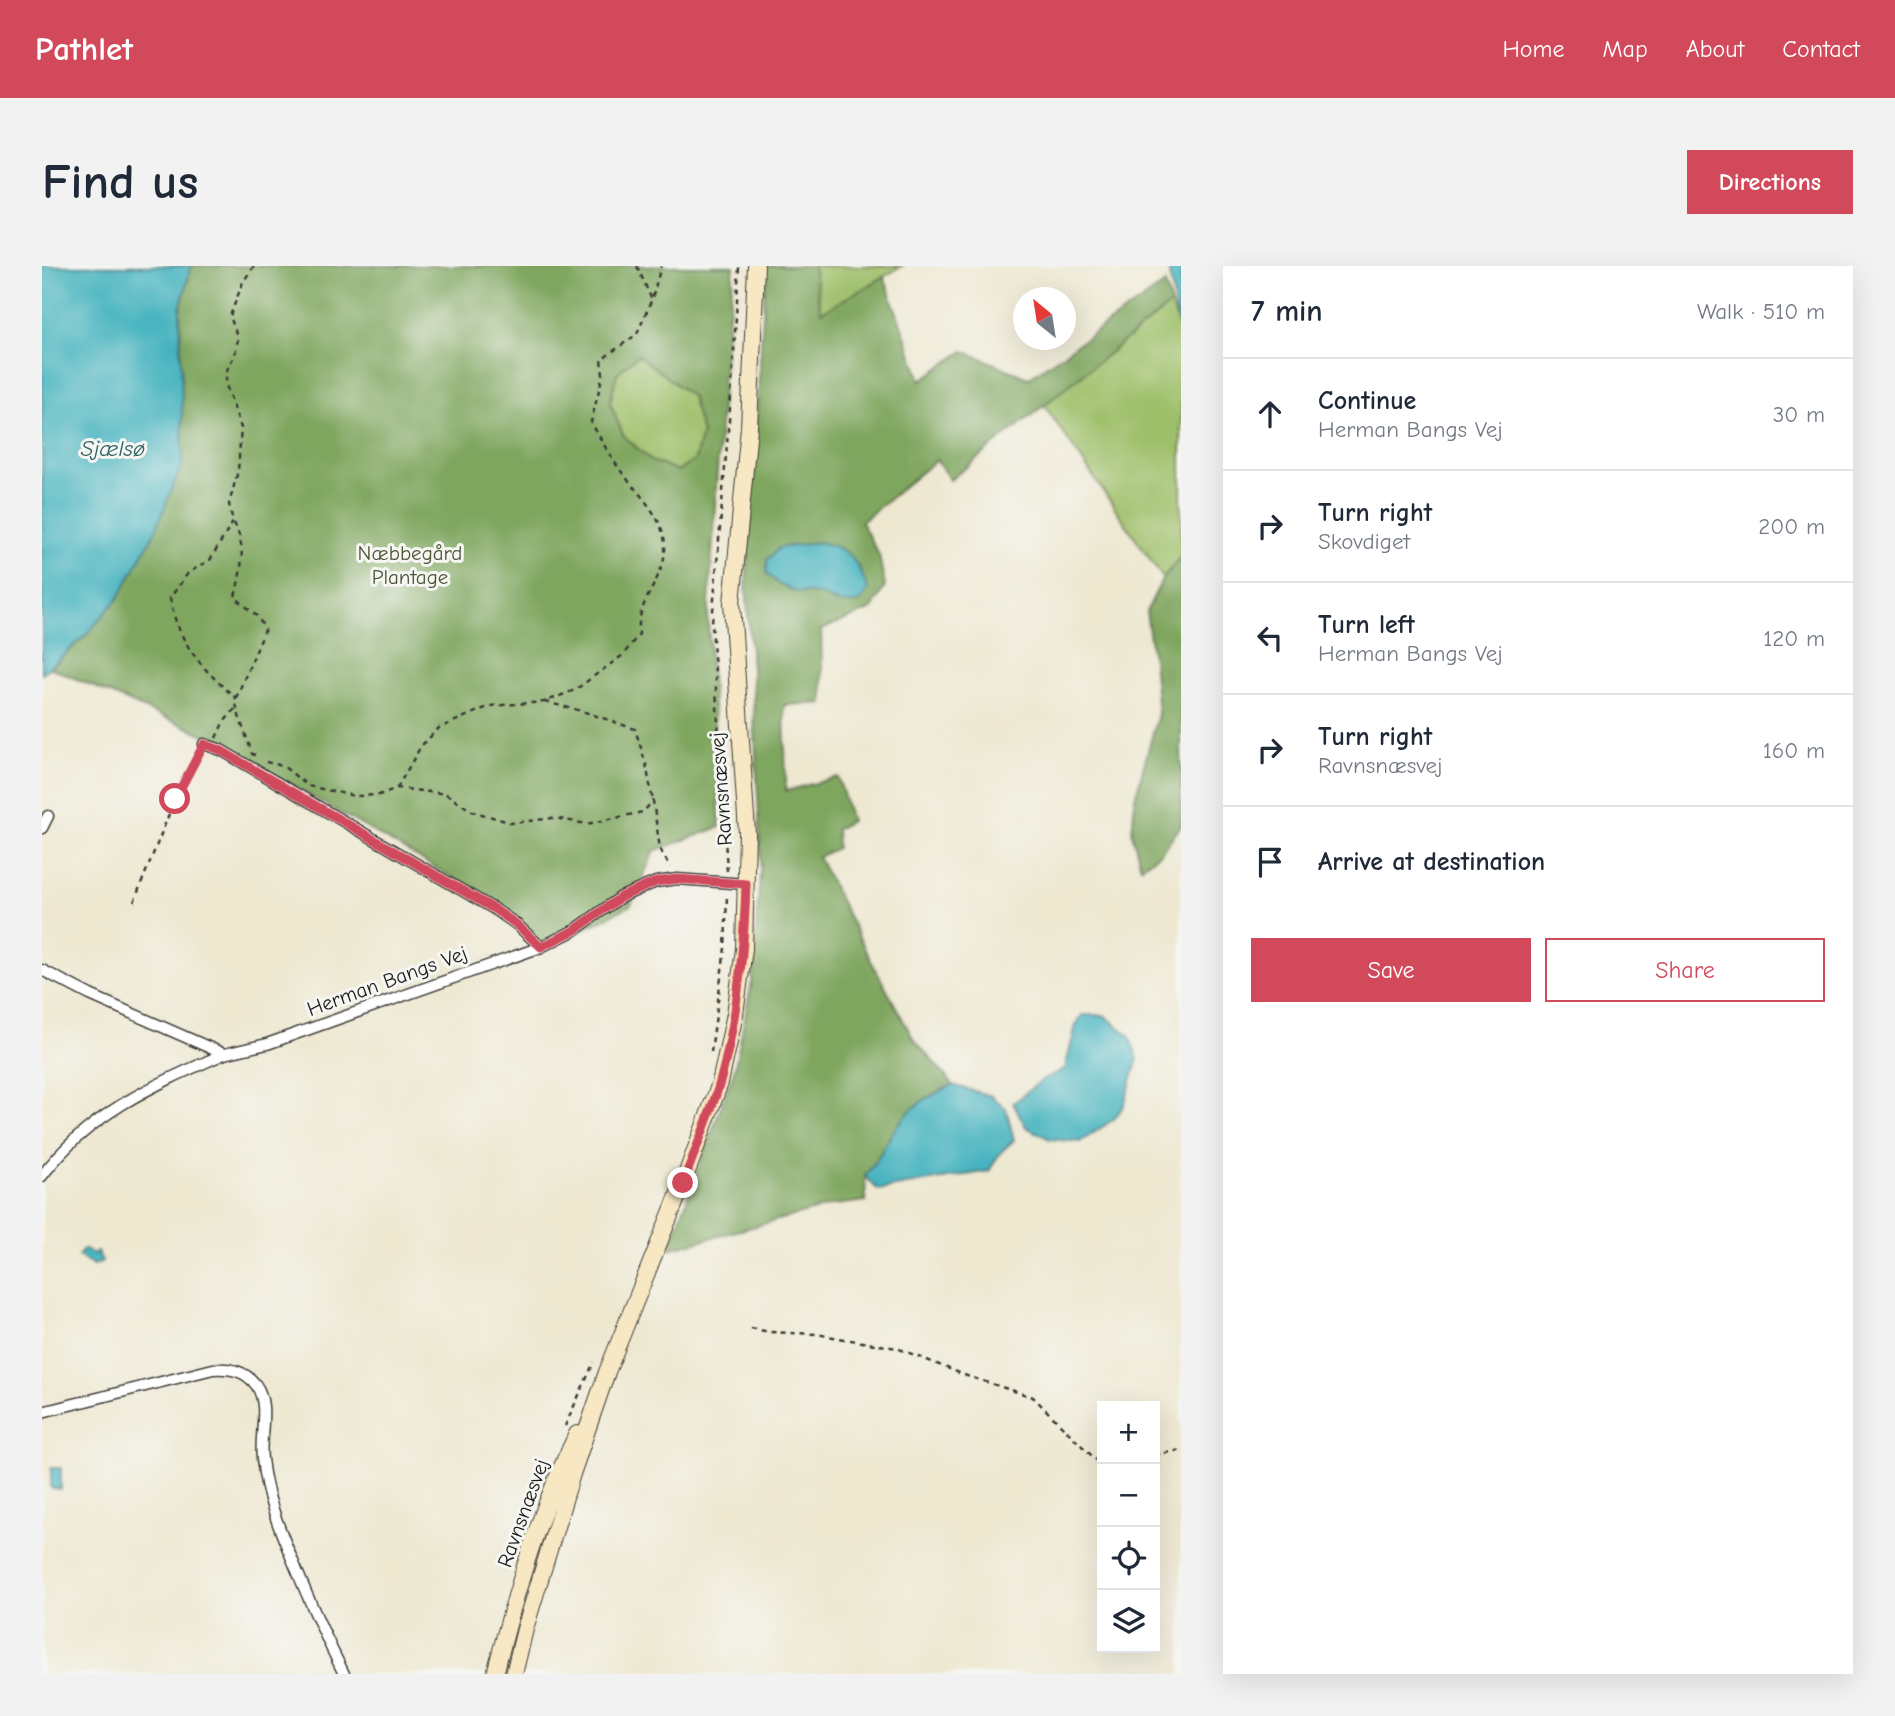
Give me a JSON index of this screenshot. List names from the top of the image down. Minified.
{"streets":{"main road":["Ravnsnæsvej"],"street":["Herman Bangs Vej"]},"crossings":[["Ravnsnæsvej","Herman Bangs Vej"]],"water":["Sjælsø"],"parks":["Næbbegård Plantage"],"north":"top left","page":{"header":"Pathlet","nav":["Home","Map","About","Contact"],"buttons":["Directions",["Save","Share"]],"title":"Find us","heading":["7 min","Walk · 510 m"],"list":[["Continue","Herman Bangs Vej","30 m"],["Turn right","Skovdiget","200 m"],["Turn left","Herman Bangs Vej","120 m"],["Turn right","Ravnsnæsvej","160 m"],"Arrive at destination"],"map_buttons":["+","−"]}}
